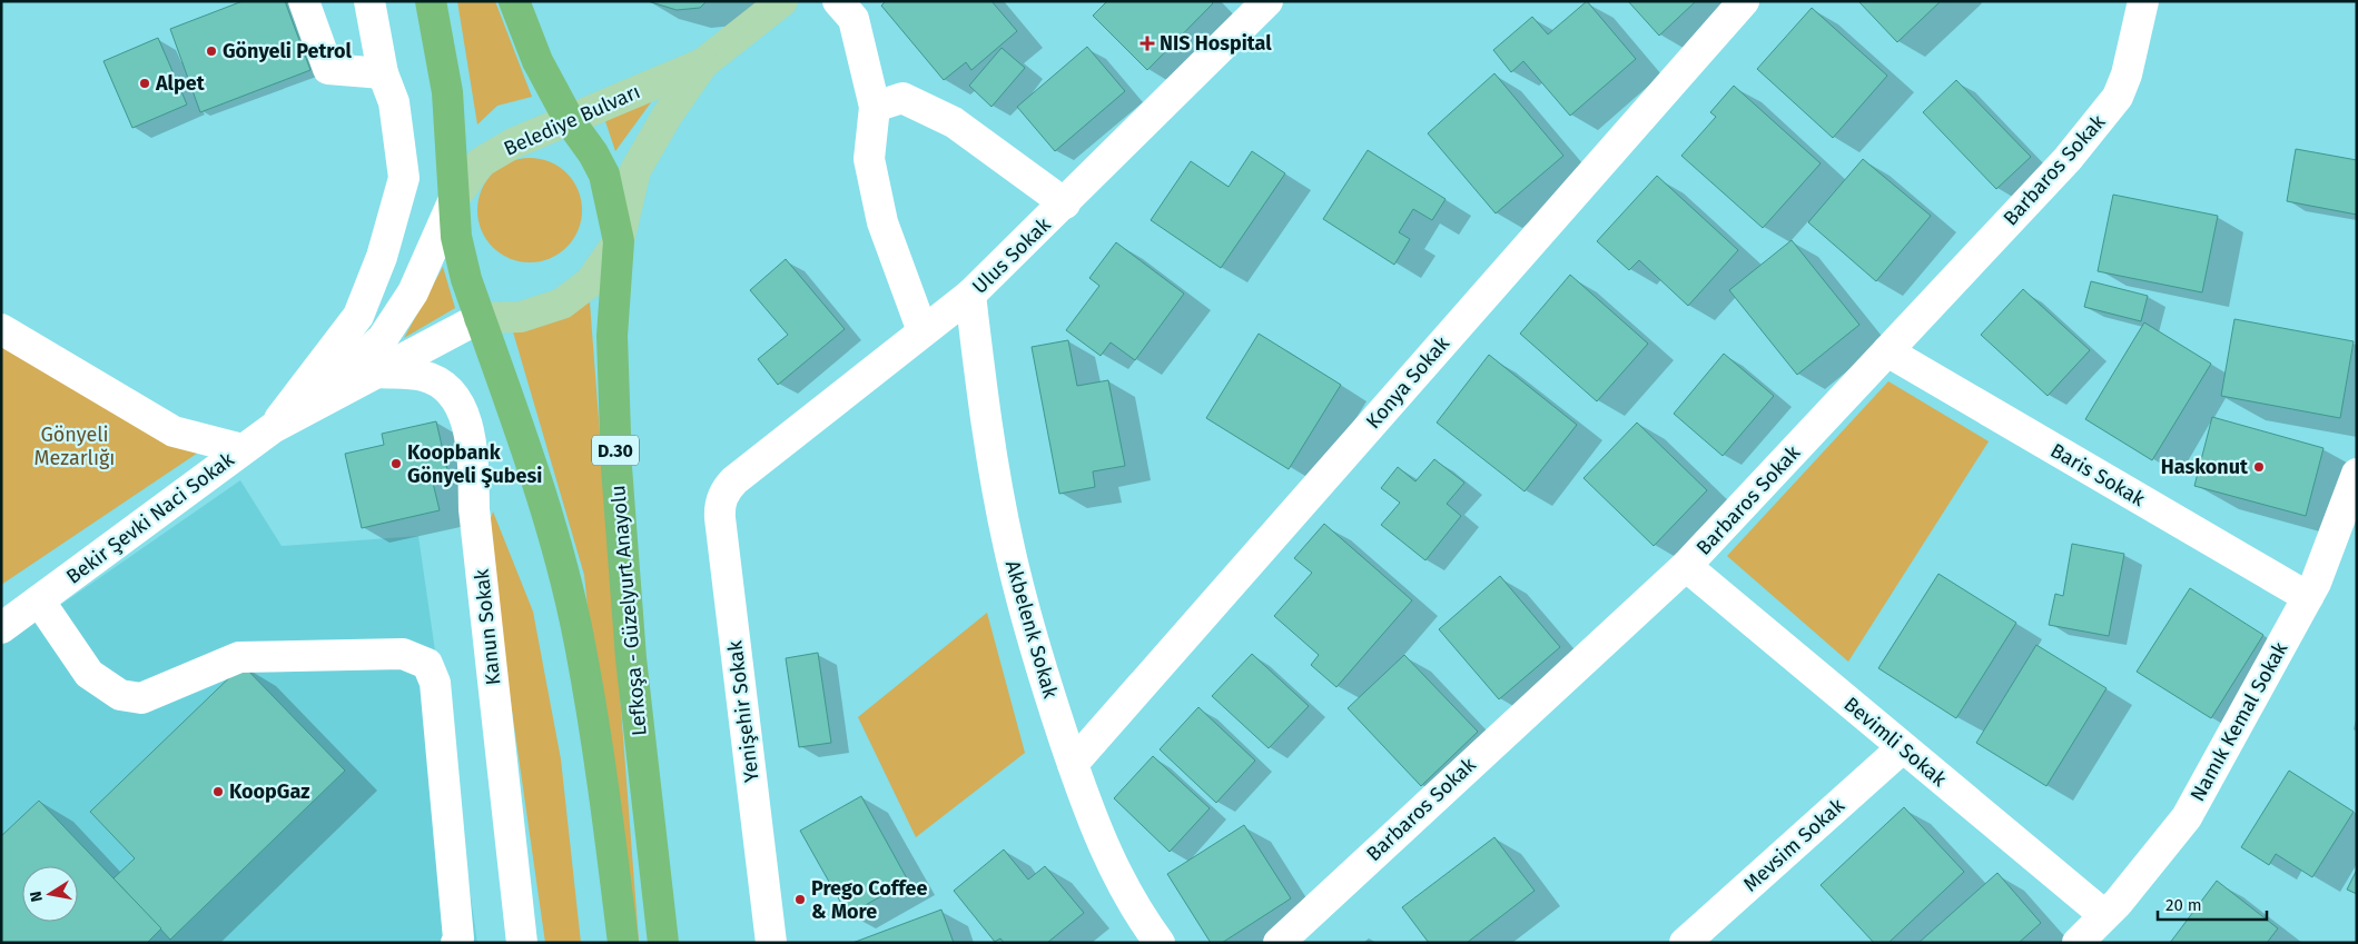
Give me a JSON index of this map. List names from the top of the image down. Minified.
{"streets":{"highway":["D.30","Lefkoşa - Güzelyurt Anayolu"],"main road":["Belediye Bulvarı"],"street":["Barbaros Sokak","Ulus Sokak","Konya Sokak","Baris Sokak","Bekir Şevki Naci Sokak","Kanun Sokak","Akbelenk Sokak","Yenişehir Sokak","Namık Kemal Sokak","Bevimli Sokak","Mevsim Sokak"]},"crossings":[["Belediye Bulvarı","Bekir Şevki Naci Sokak"],["Belediye Bulvarı","Lefkoşa - Güzelyurt Anayolu"],["Barbaros Sokak","Baris Sokak"],["Barbaros Sokak","Bevimli Sokak"],["Ulus Sokak","Akbelenk Sokak"],["Ulus Sokak","Yenişehir Sokak"],["Konya Sokak","Akbelenk Sokak"],["Baris Sokak","Namık Kemal Sokak"],["Bekir Şevki Naci Sokak","Lefkoşa - Güzelyurt Anayolu"],["Bekir Şevki Naci Sokak","Kanun Sokak"],["Namık Kemal Sokak","Bevimli Sokak"],["Bevimli Sokak","Mevsim Sokak"]],"parks":["Gönyeli Mezarlığı"],"places":{"health":["NIS Hospital"],"other":["Gönyeli Petrol","Alpet","Koopbank Gönyeli Şubesi","Haskonut","KoopGaz","Prego Coffee & More"]},"scale_bar":"20 m","north":"left"}
